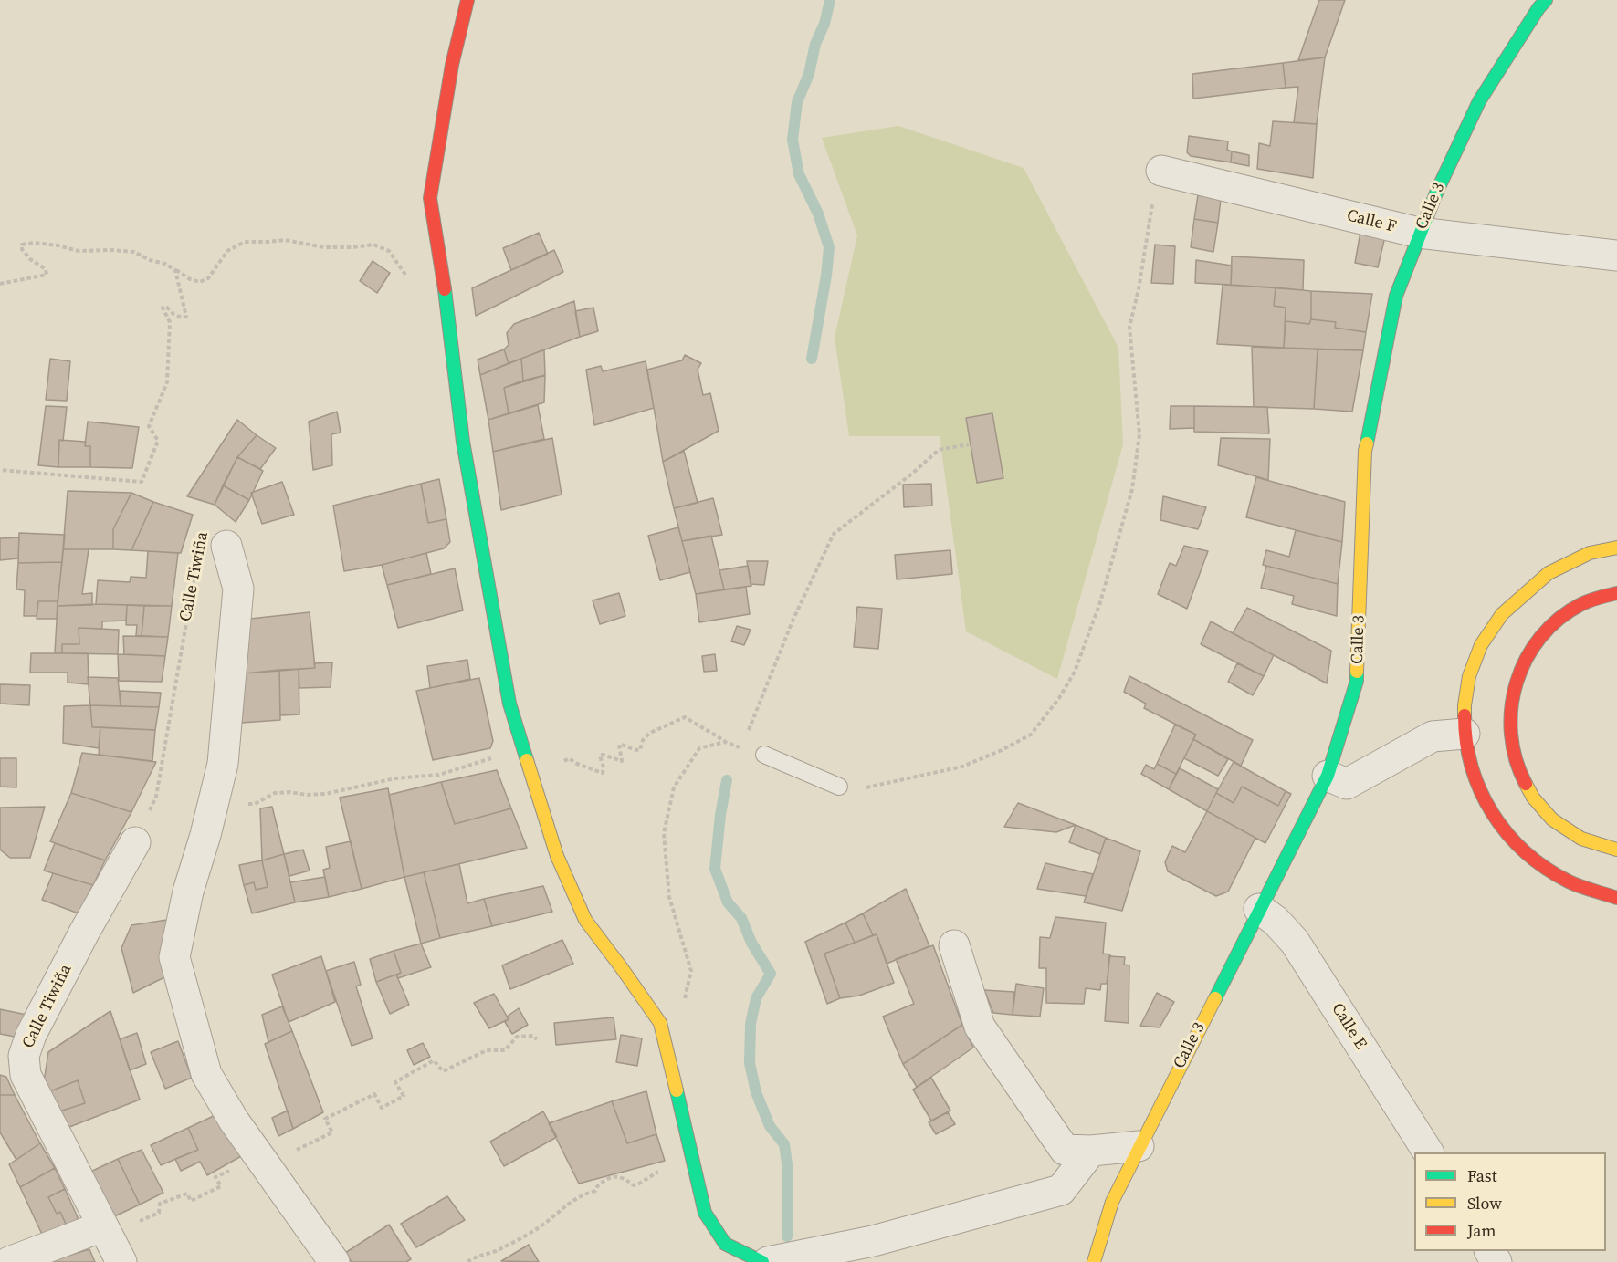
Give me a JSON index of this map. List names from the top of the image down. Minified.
{"streets":{"street":["Calle 3","Calle F","Calle Tiwiña","Calle E"]},"crossings":[["Calle 3","Calle F"],["Calle 3","Calle E"]],"legend":["Fast","Slow","Jam"]}
